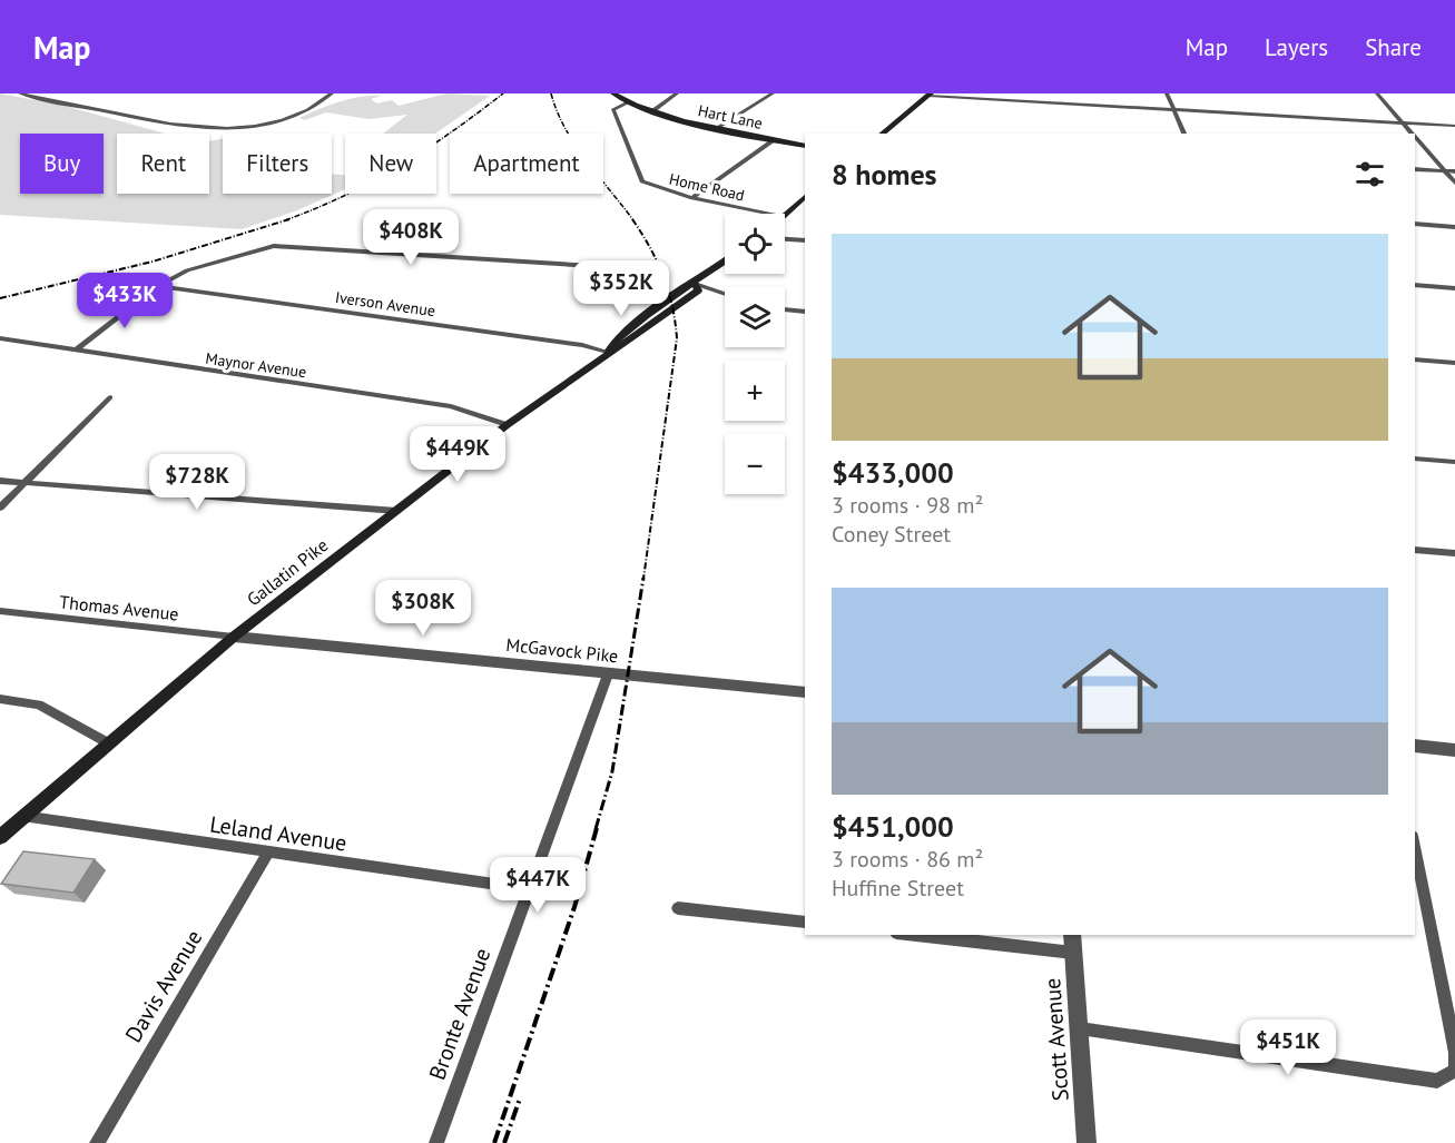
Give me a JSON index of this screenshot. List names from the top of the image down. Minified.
{"streets":{"main road":["Hart Lane","Gallatin Pike"],"street":["Home Road","Iverson Avenue","Maynor Avenue","Thomas Avenue","McGavock Pike","Leland Avenue","Davis Avenue","Bronte Avenue","Scott Avenue"]},"crossings":[["Hart Lane","Home Road"],["Iverson Avenue","Gallatin Pike"],["Maynor Avenue","Gallatin Pike"],["Gallatin Pike","Thomas Avenue"],["Gallatin Pike","McGavock Pike"],["Gallatin Pike","Leland Avenue"],["Thomas Avenue","McGavock Pike"],["McGavock Pike","Bronte Avenue"],["Leland Avenue","Davis Avenue"],["Leland Avenue","Bronte Avenue"]],"page":{"header":"Map","nav":["Map","Layers","Share"],"chip":["Buy","Rent","Filters","New","Apartment"],"heading":"8 homes","price":["$408K","$352K","$433K","$449K","$728K","$308K","$447K","$451K"],"map_buttons":["+","−"],"list":[{"name":"$433,000","note":"3 rooms · 98 m² · Coney Street"},{"name":"$451,000","note":"3 rooms · 86 m² · Huffine Street"}]}}
